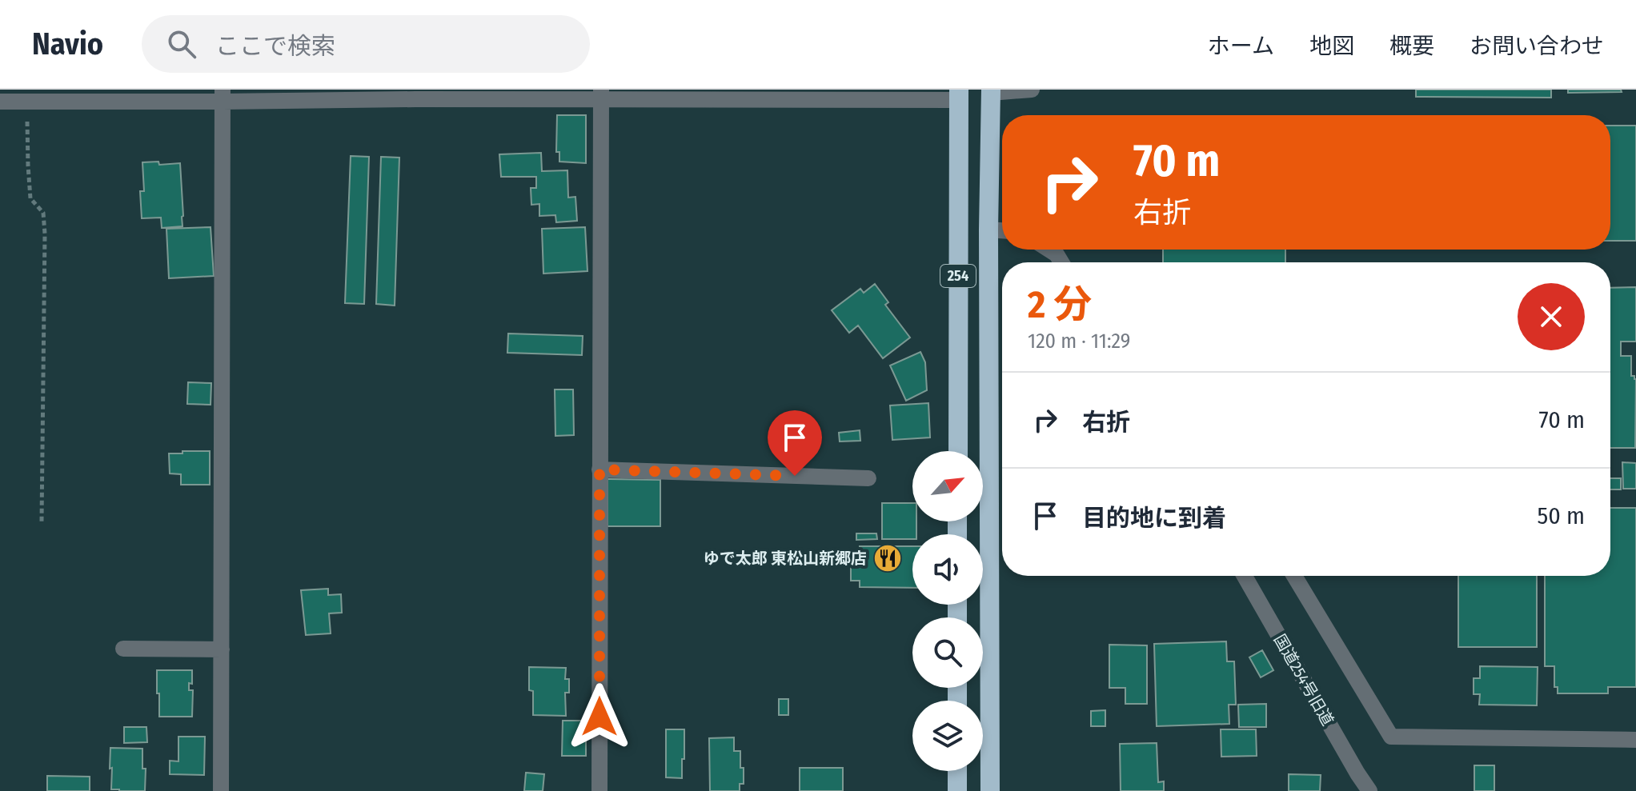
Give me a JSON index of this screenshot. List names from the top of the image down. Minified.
{"streets":{"highway":["254"],"street":["国道254号旧道"]},"places":{"restaurant":["ゆで太郎 東松山新郷店"]},"north":"top right","page":{"header":"Navio","search":"ここで検索","nav":["ホーム","地図","概要","お問い合わせ"],"turn":["70 m","右折"],"heading":["2 分","120 m · 11:29"],"list":[{"name":"右折","value":"70 m"},{"name":"目的地に到着","value":"50 m"}]}}
